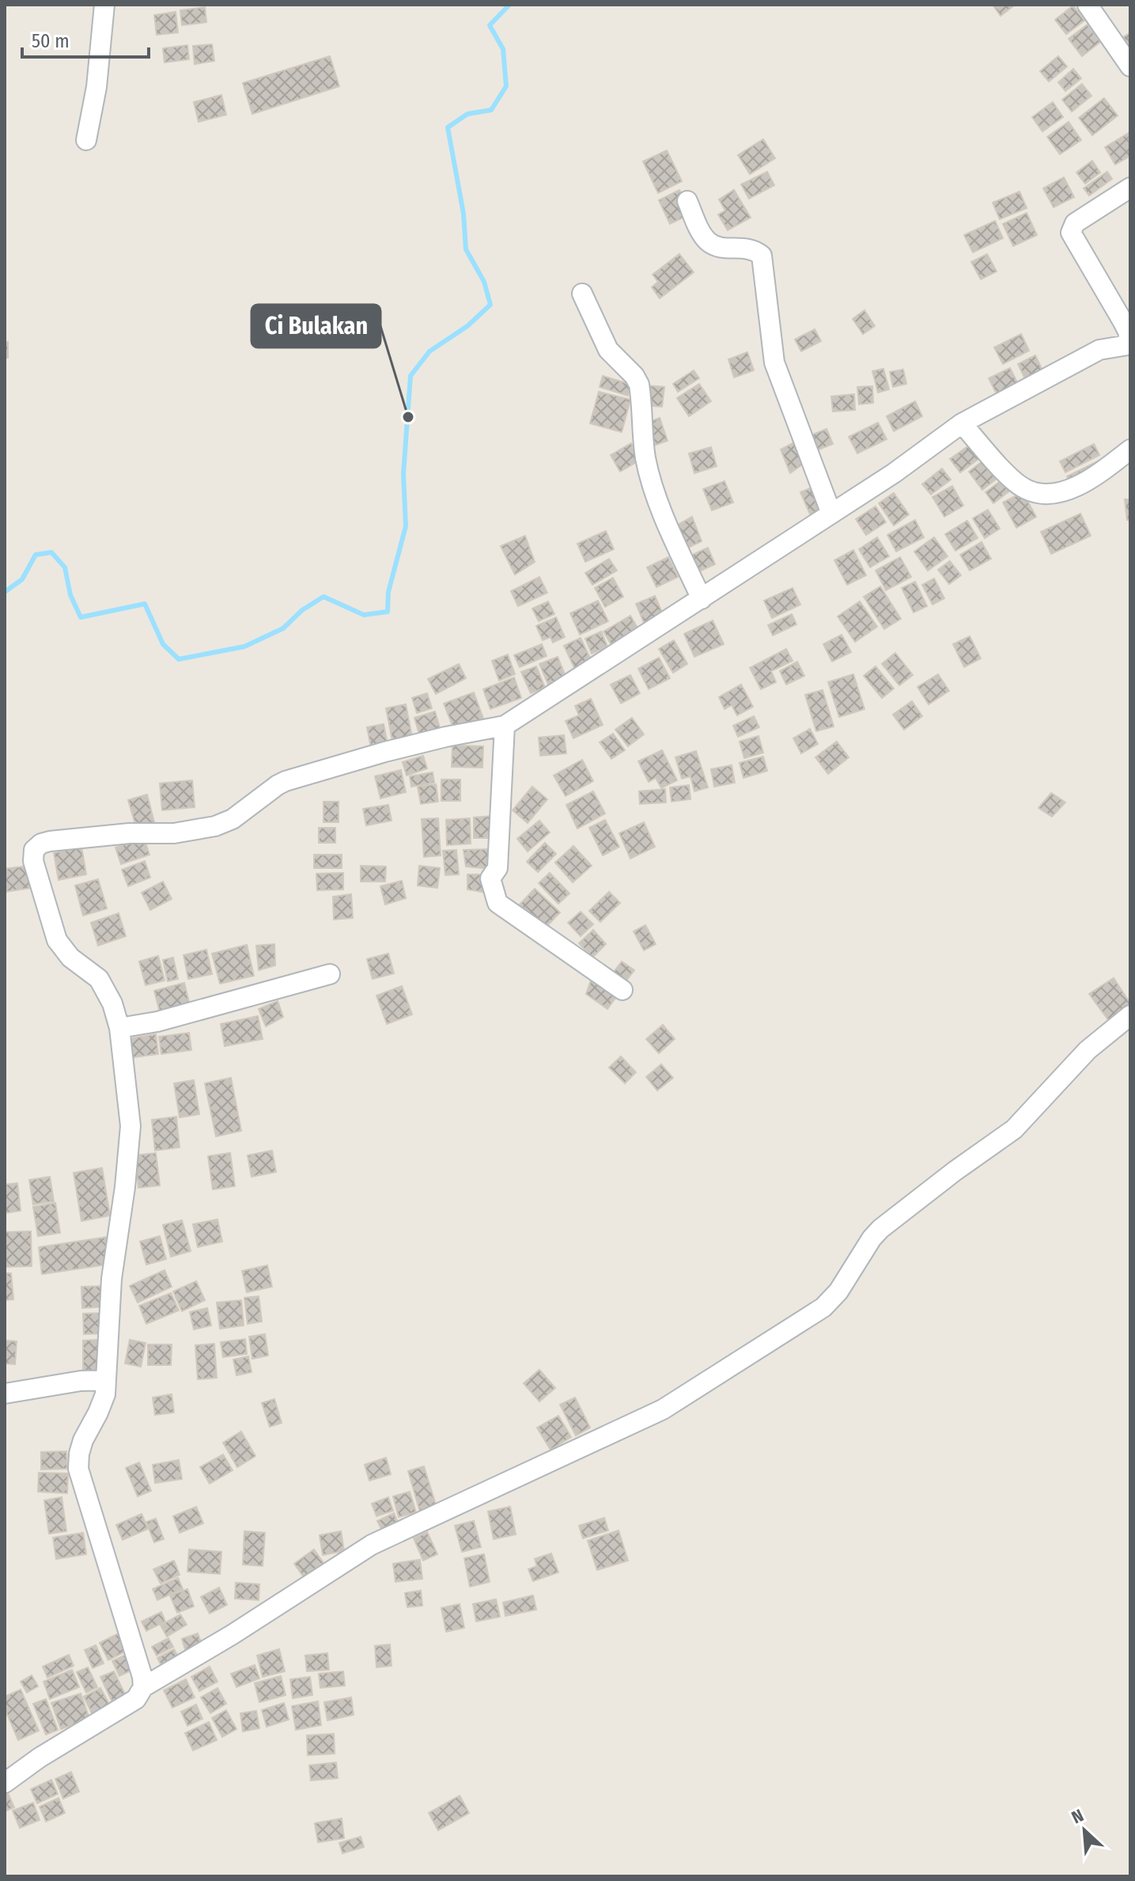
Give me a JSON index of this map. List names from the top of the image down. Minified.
{"places":["Ci Bulakan"],"scale_bar":"50 m","north":"top left"}
